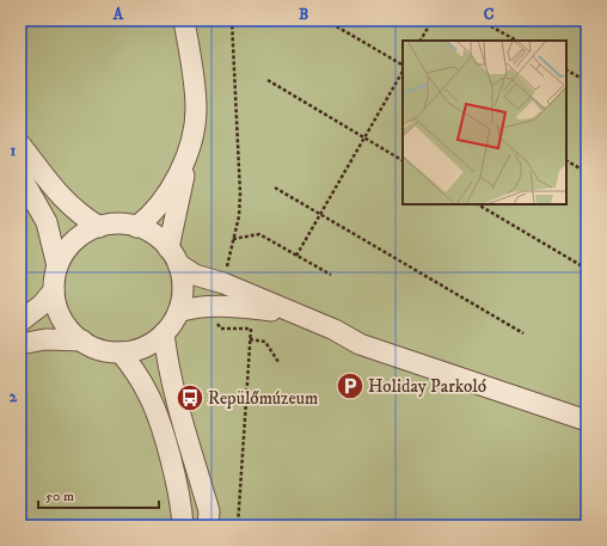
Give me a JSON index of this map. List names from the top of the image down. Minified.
{"places":{"parking":["Holiday Parkoló"],"bus stop":["Repülőmúzeum"]},"scale_bar":"50 m","grid":{"columns":["A","B","C"],"rows":["1","2"]}}
